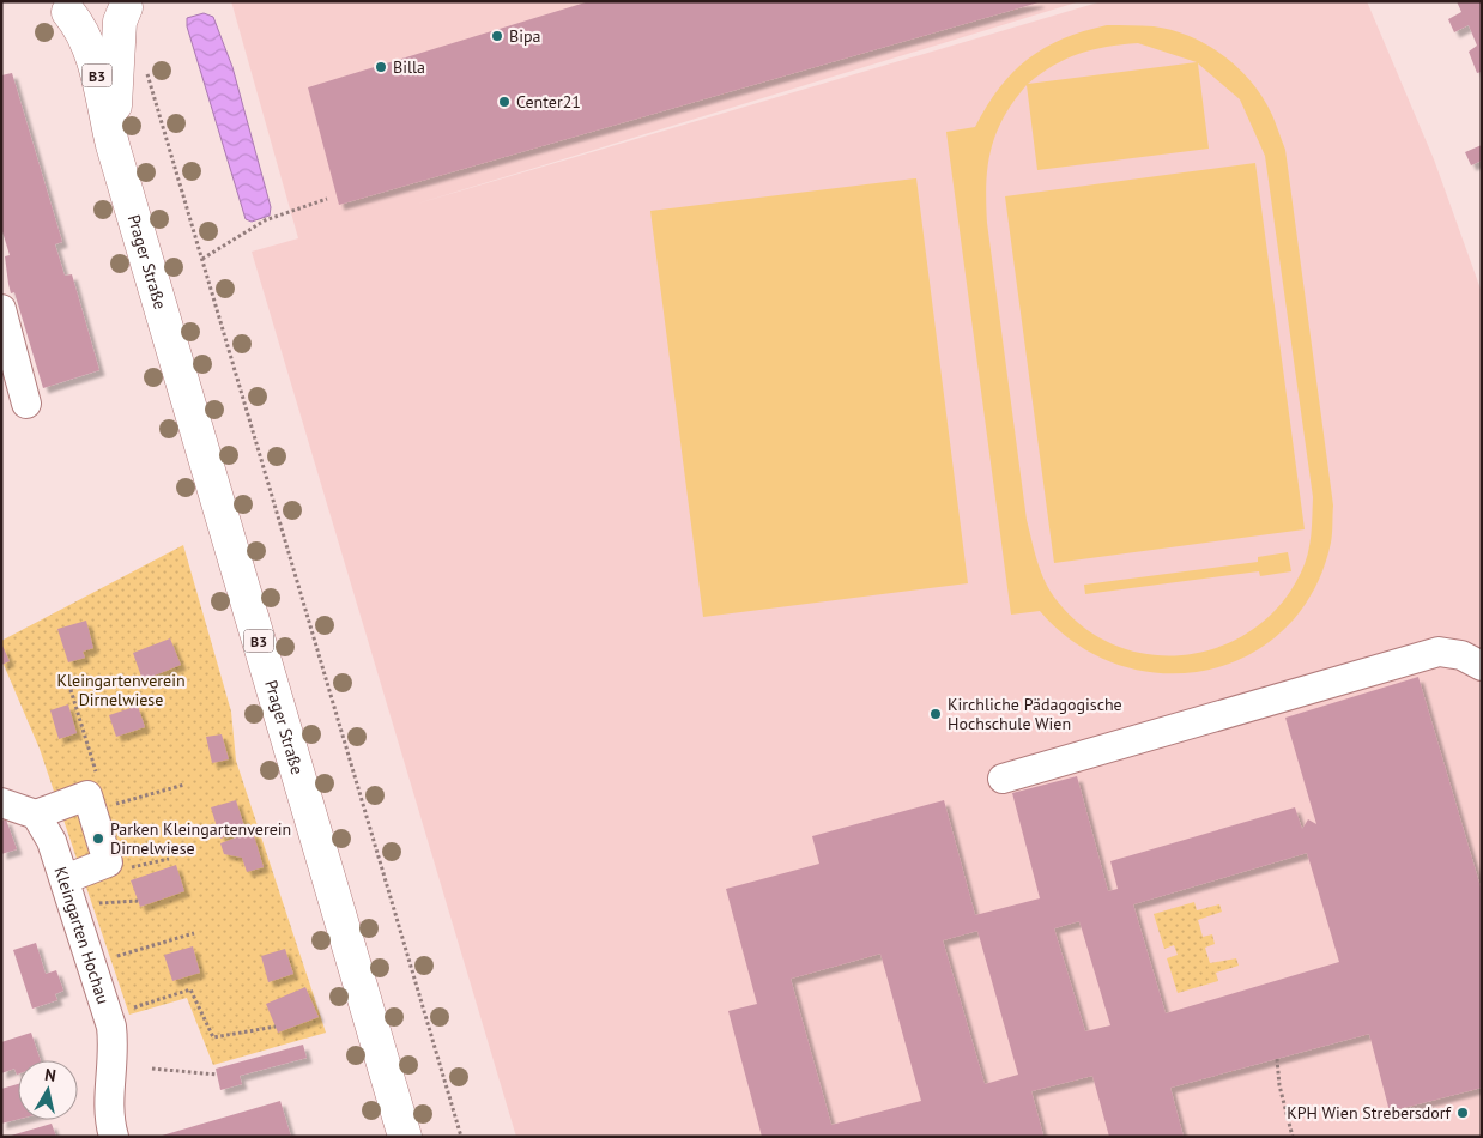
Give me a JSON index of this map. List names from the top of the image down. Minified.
{"streets":{"main road":["B3","Prager Straße"],"street":["Kleingarten Hochau"]},"crossings":[["B3","Prager Straße"]],"parks":["Kleingartenverein Dirnelwiese"],"places":["Bipa","Billa","Center21","Kirchliche Pädagogische Hochschule Wien","Parken Kleingartenverein Dirnelwiese","KPH Wien Strebersdorf"],"north":"top"}
